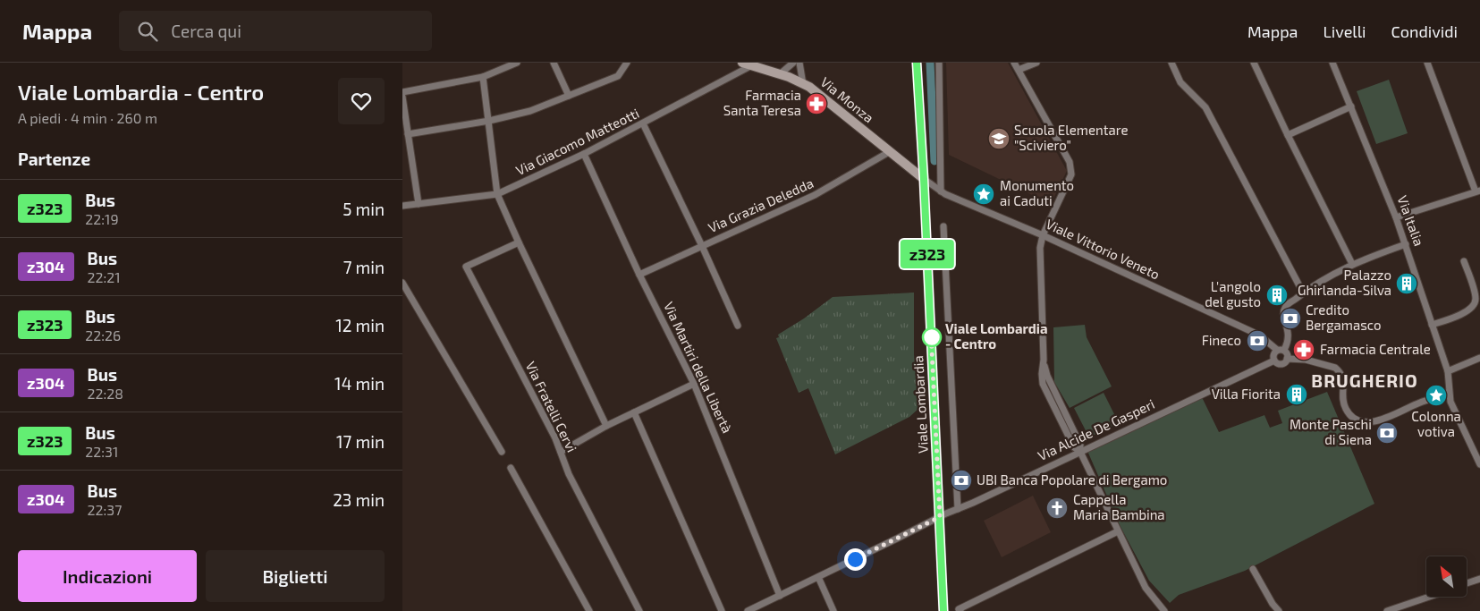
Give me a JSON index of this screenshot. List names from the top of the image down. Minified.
{"streets":{"main road":["Via Monza","Viale Lombardia"],"street":["Via Giacomo Matteotti","Via Grazia Deledda","Via Italia","Viale Vittorio Veneto","Via Martiri della Libertà","Via Fratelli Cervi","Via Alcide De Gasperi"]},"crossings":[["Via Monza","Via Giacomo Matteotti"],["Via Monza","Via Grazia Deledda"],["Via Monza","Viale Vittorio Veneto"],["Via Monza","Viale Lombardia"],["Via Giacomo Matteotti","Via Martiri della Libertà"],["Via Grazia Deledda","Via Martiri della Libertà"],["Viale Vittorio Veneto","Viale Lombardia"],["Viale Vittorio Veneto","Via Alcide De Gasperi"],["Via Martiri della Libertà","Via Alcide De Gasperi"],["Viale Lombardia","Via Alcide De Gasperi"]],"districts":["BRUGHERIO"],"places":{"pharmacy":["Farmacia Santa Teresa","Farmacia Centrale"],"school or university":["Scuola Elementare \"Sciviero\""],"place":["Monumento ai Caduti","Colonna votiva"],"building":["Palazzo Ghirlanda-Silva","L'angolo del gusto","Villa Fiorita"],"bank":["Credito Bergamasco","Fineco","Monte Paschi di Siena","UBI Banca Popolare di Bergamo"],"other":["Viale Lombardia - Centro"],"church":["Cappella Maria Bambina"]},"lines":["bus line z323"],"north":"top left","page":{"header":"Mappa","search":"Cerca qui","nav":["Mappa","Livelli","Condividi"],"heading":[["Viale Lombardia - Centro","A piedi · 4 min · 260 m"],"Partenze"],"on_map":"z323","list":[{"mark":"z323","name":"Bus","note":"22:19","value":"5 min"},{"mark":"z304","name":"Bus","note":"22:21","value":"7 min"},{"mark":"z323","name":"Bus","note":"22:26","value":"12 min"},{"mark":"z304","name":"Bus","note":"22:28","value":"14 min"},{"mark":"z323","name":"Bus","note":"22:31","value":"17 min"},{"mark":"z304","name":"Bus","note":"22:37","value":"23 min"}],"buttons":["Indicazioni","Biglietti"]}}
